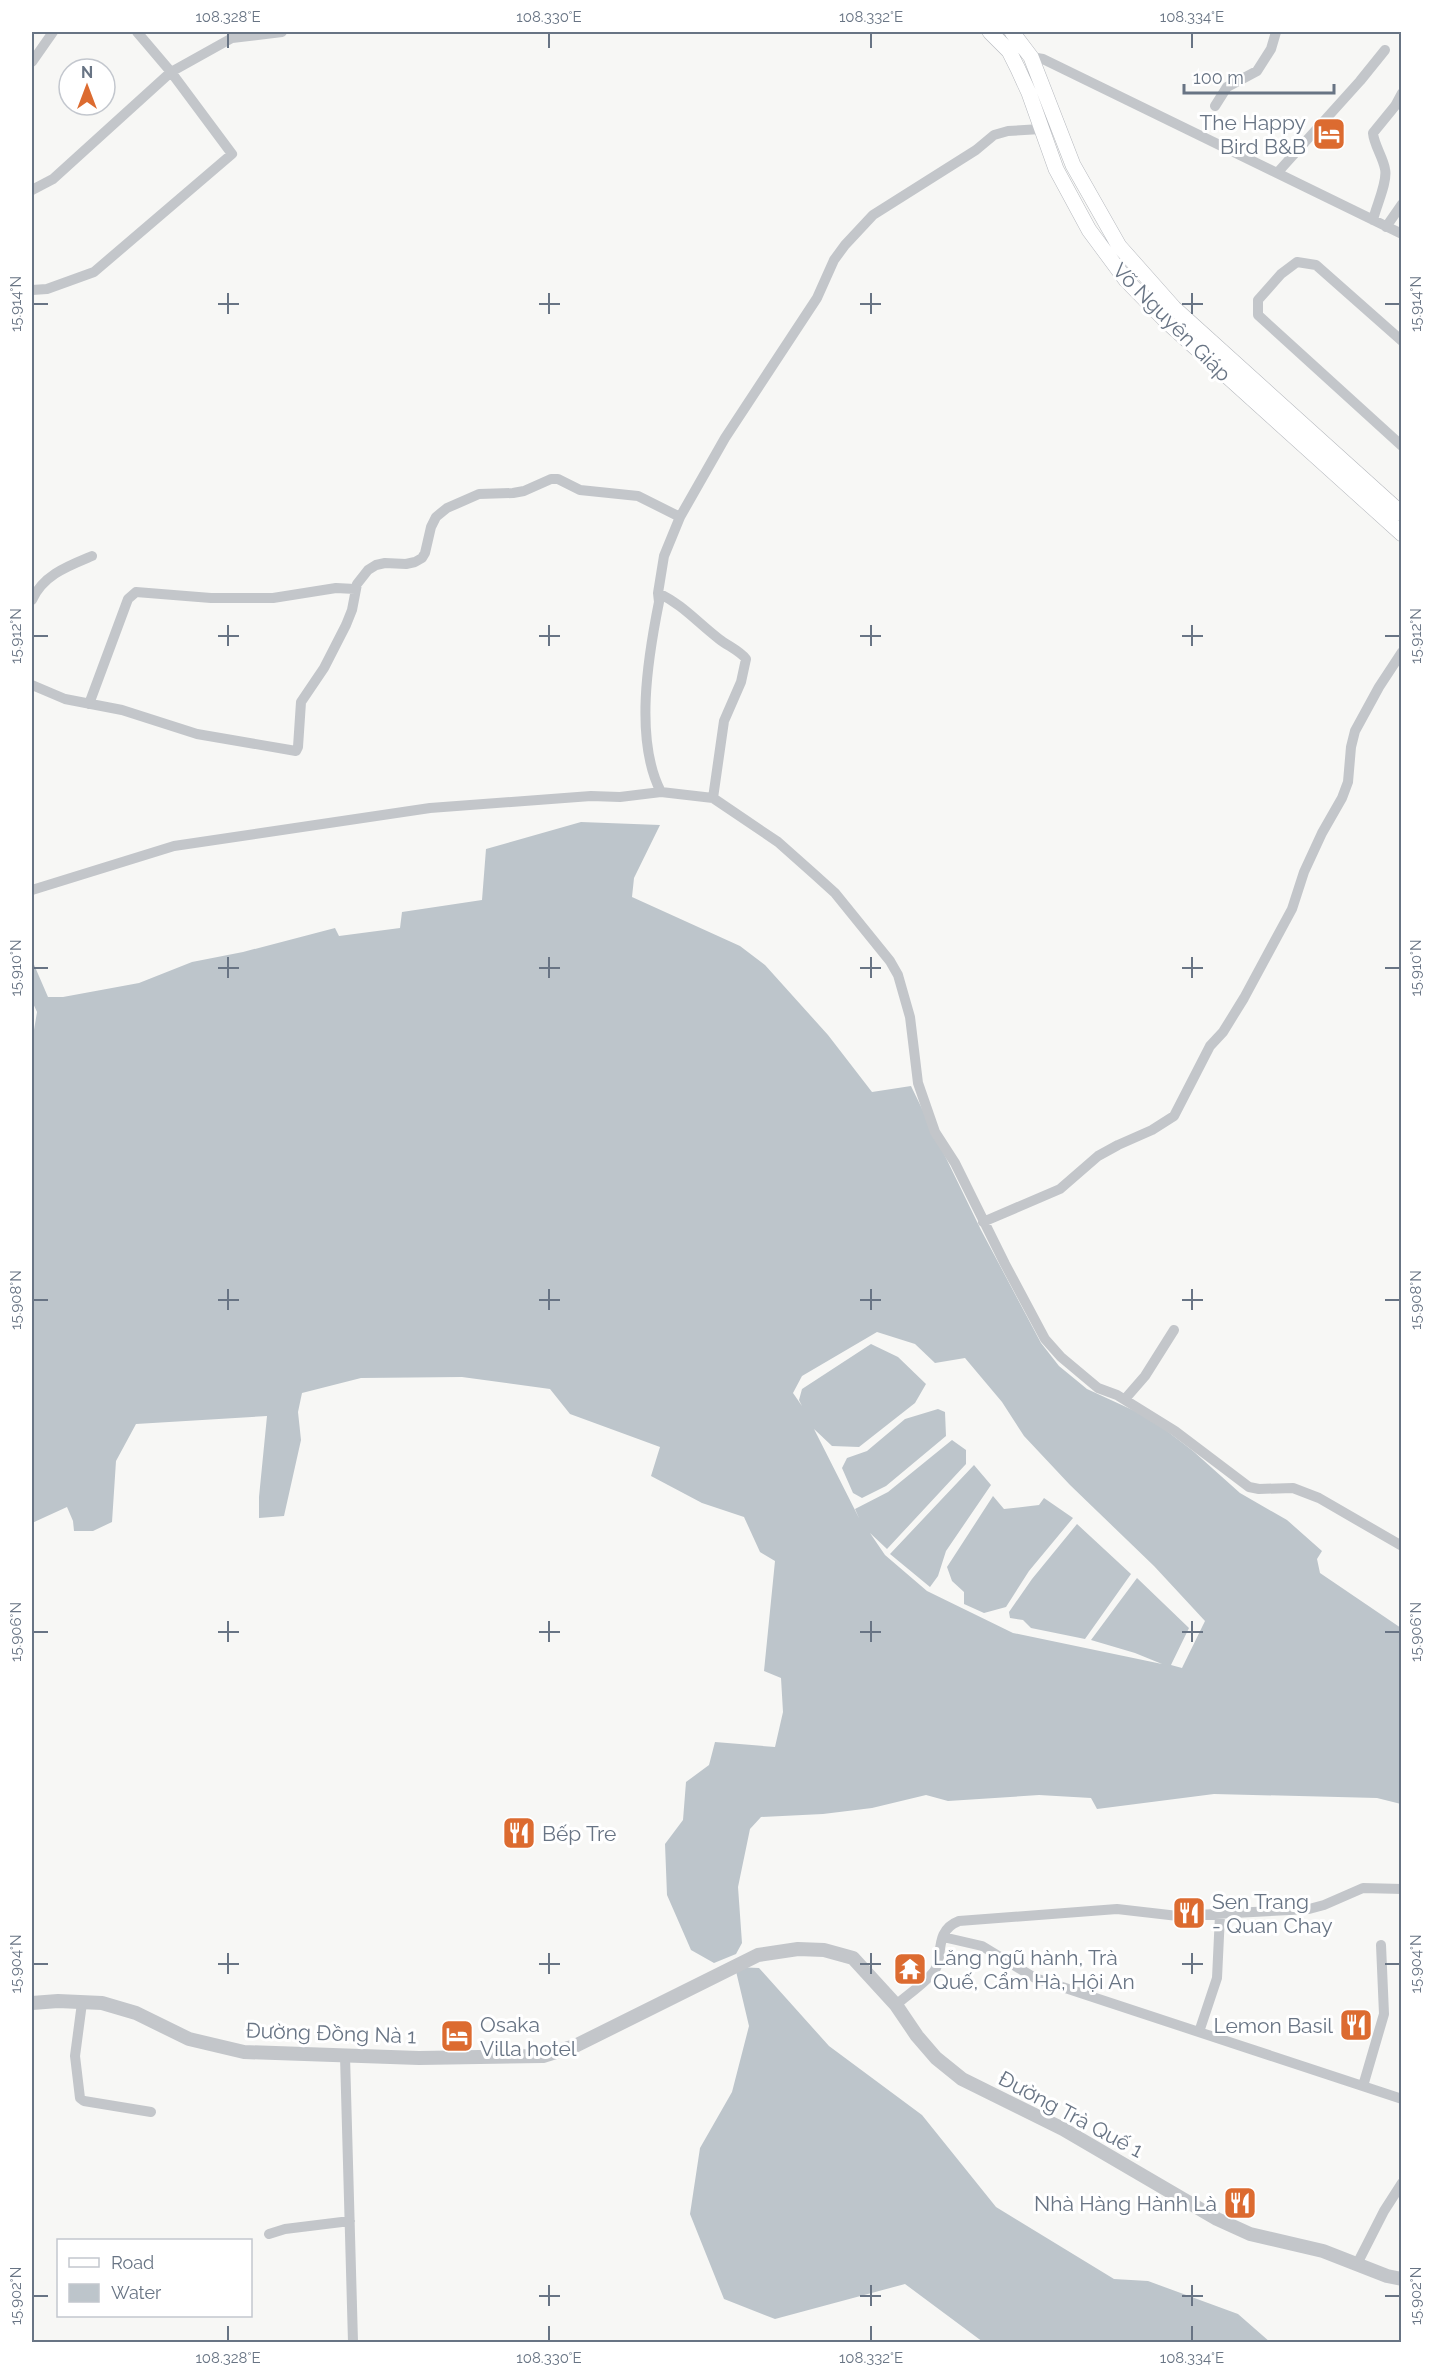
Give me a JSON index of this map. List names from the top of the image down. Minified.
{"streets":{"main road":["Võ Nguyên Giáp"],"street":["Đường Đồng Nà 1","Đường Trà Quế 1"]},"crossings":[["Đường Đồng Nà 1","Đường Trà Quế 1"]],"places":{"hotel":["The Happy Bird B&B","Osaka Villa hotel"],"restaurant":["Bếp Tre","Sen Trang - Quan Chay","Lemon Basil","Nhà Hàng Hành Là"],"temple":["Lăng ngũ hành, Trà Quế, Cẩm Hà, Hội An"]},"legend":["Road","Water"],"scale_bar":"100 m","north":"top","coordinates":["108.328°E","108.330°E","108.332°E","108.334°E","15.914°N","15.912°N","15.910°N","15.908°N","15.906°N","15.904°N","15.902°N"]}
